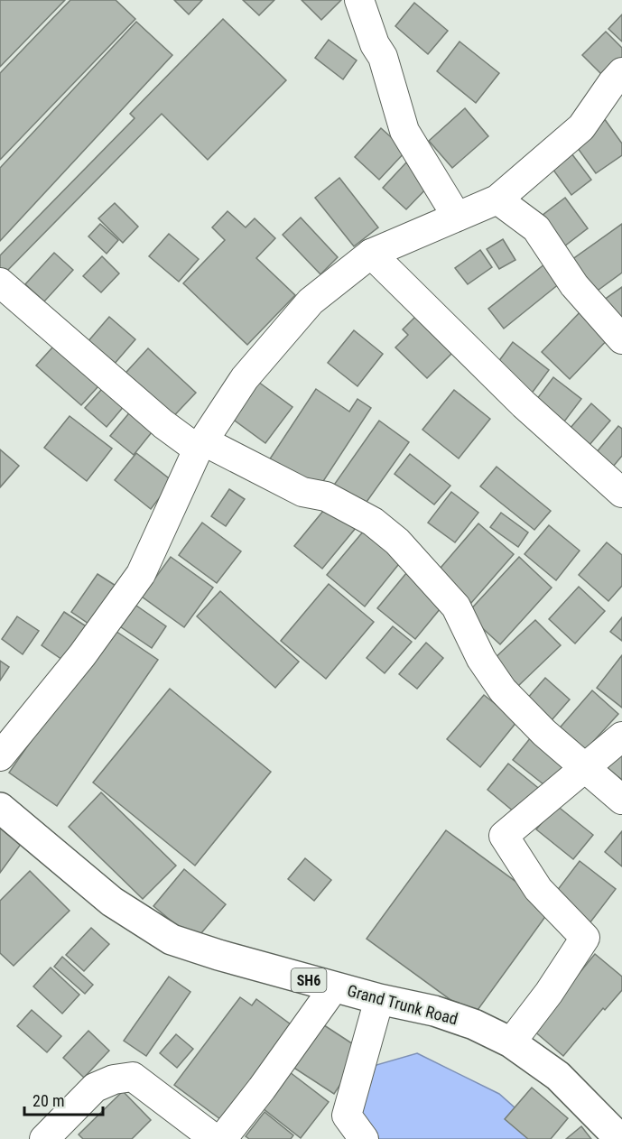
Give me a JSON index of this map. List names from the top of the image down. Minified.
{"streets":{"main road":["SH6","Grand Trunk Road"]},"scale_bar":"20 m"}
